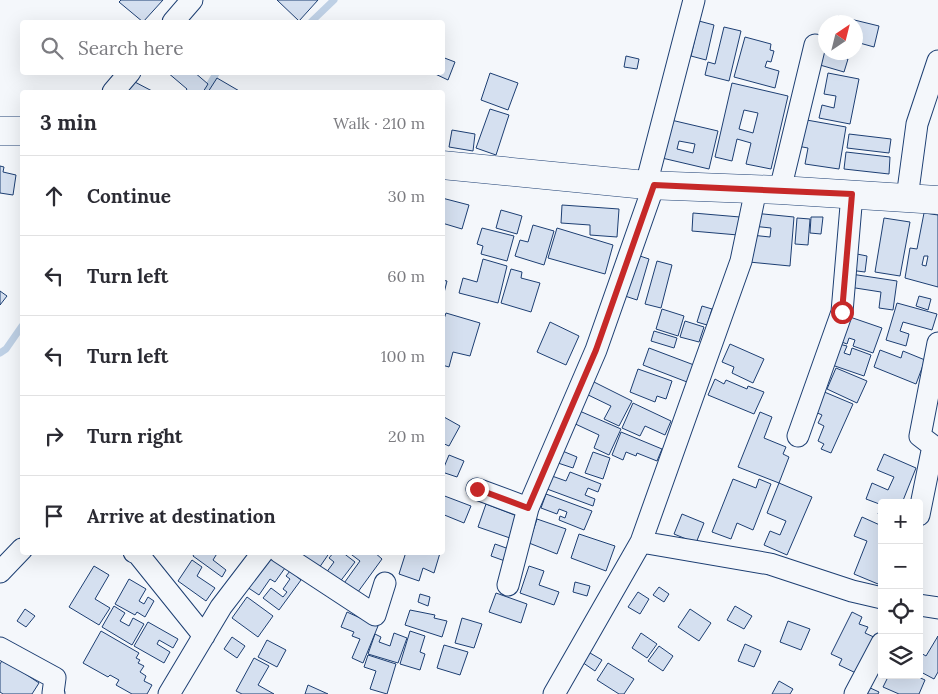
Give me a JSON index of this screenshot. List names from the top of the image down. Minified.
{"north":"top right","page":{"search":"Search here","heading":["3 min","Walk · 210 m"],"list":[["Continue","30 m"],["Turn left","60 m"],["Turn left","100 m"],["Turn right","20 m"],"Arrive at destination"],"map_buttons":["+","−"]}}
